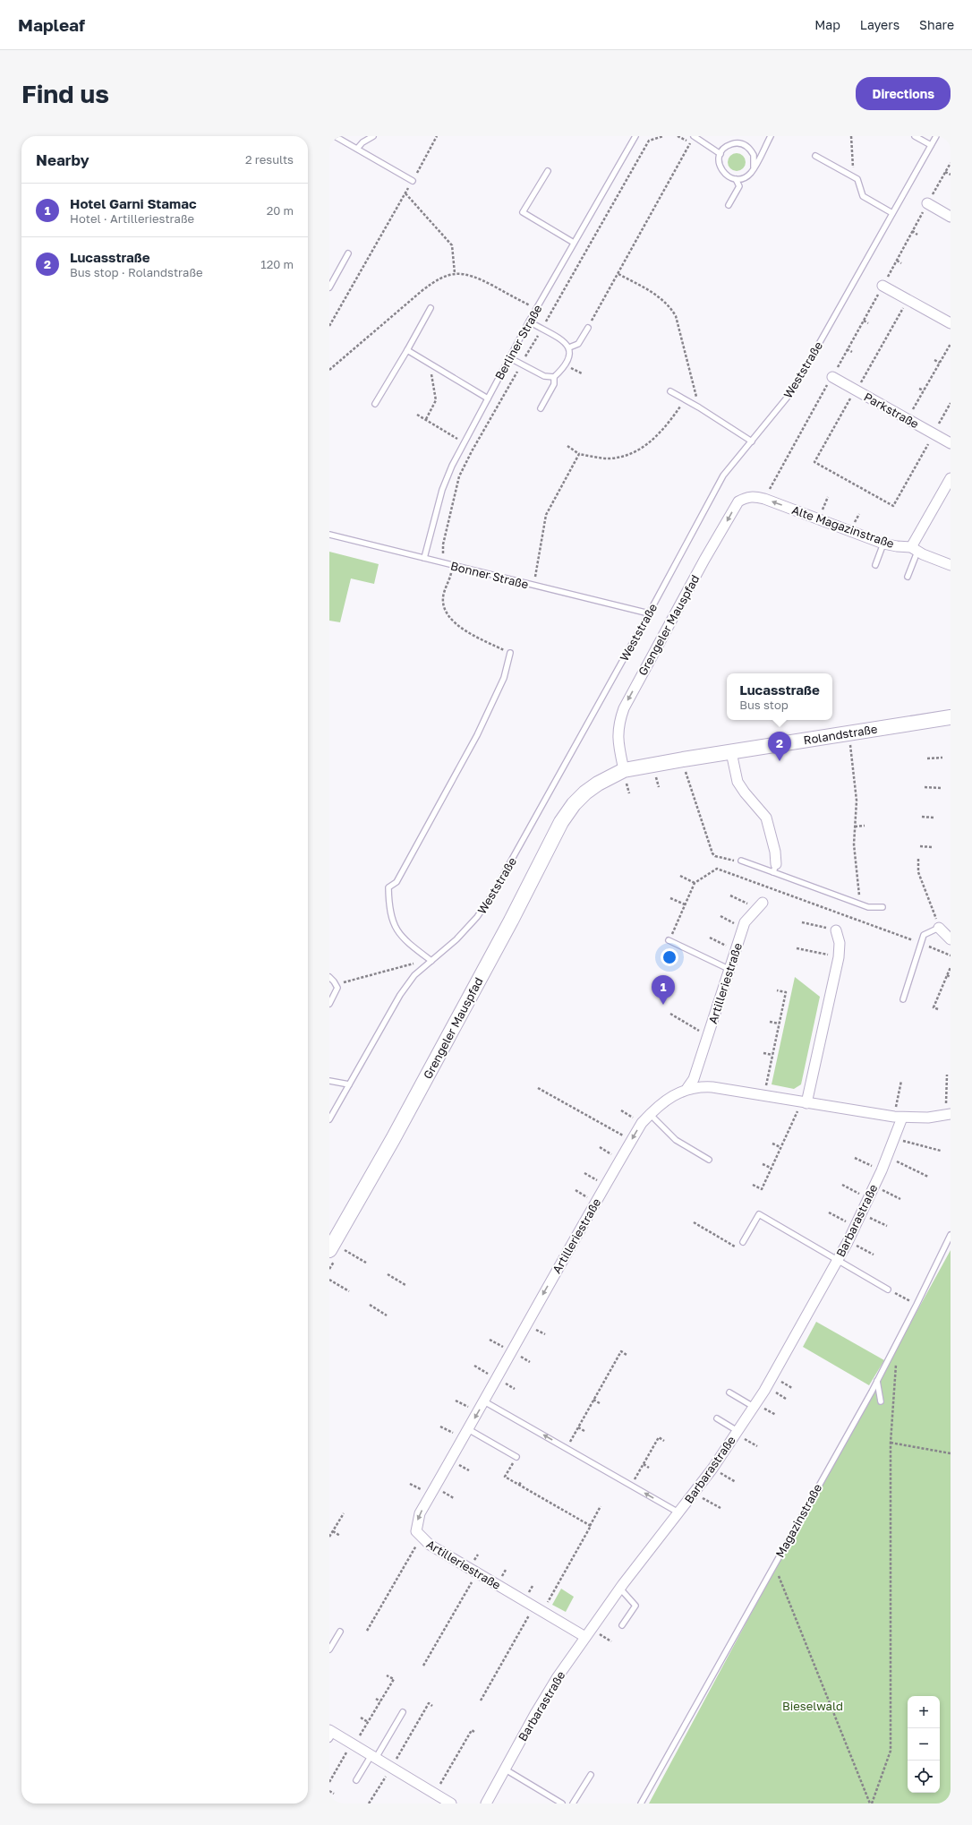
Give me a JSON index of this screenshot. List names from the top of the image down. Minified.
{"streets":{"main road":["Grengeler Mauspfad","Rolandstraße"],"street":["Parkstraße","Alte Magazinstraße","Artilleriestraße","Barbarastraße"],"lane":["Berliner Straße","Weststraße","Bonner Straße","Magazinstraße"]},"crossings":[["Berliner Straße","Bonner Straße"],["Weststraße","Bonner Straße"],["Alte Magazinstraße","Grengeler Mauspfad"],["Grengeler Mauspfad","Rolandstraße"],["Artilleriestraße","Barbarastraße"]],"one_way":["Alte Magazinstraße","Grengeler Mauspfad","Artilleriestraße"],"parks":["Bieselwald"],"page":{"header":"Mapleaf","nav":["Map","Layers","Share"],"buttons":"Directions","title":"Find us","heading":["Nearby","2 results"],"list":[{"mark":"1","name":"Hotel Garni Stamac","note":"Hotel · Artilleriestraße","value":"20 m"},{"mark":"2","name":"Lucasstraße","note":"Bus stop · Rolandstraße","value":"120 m"}],"popup":["Lucasstraße","Bus stop"],"pins":["2","1"],"map_buttons":["+","−"]}}
